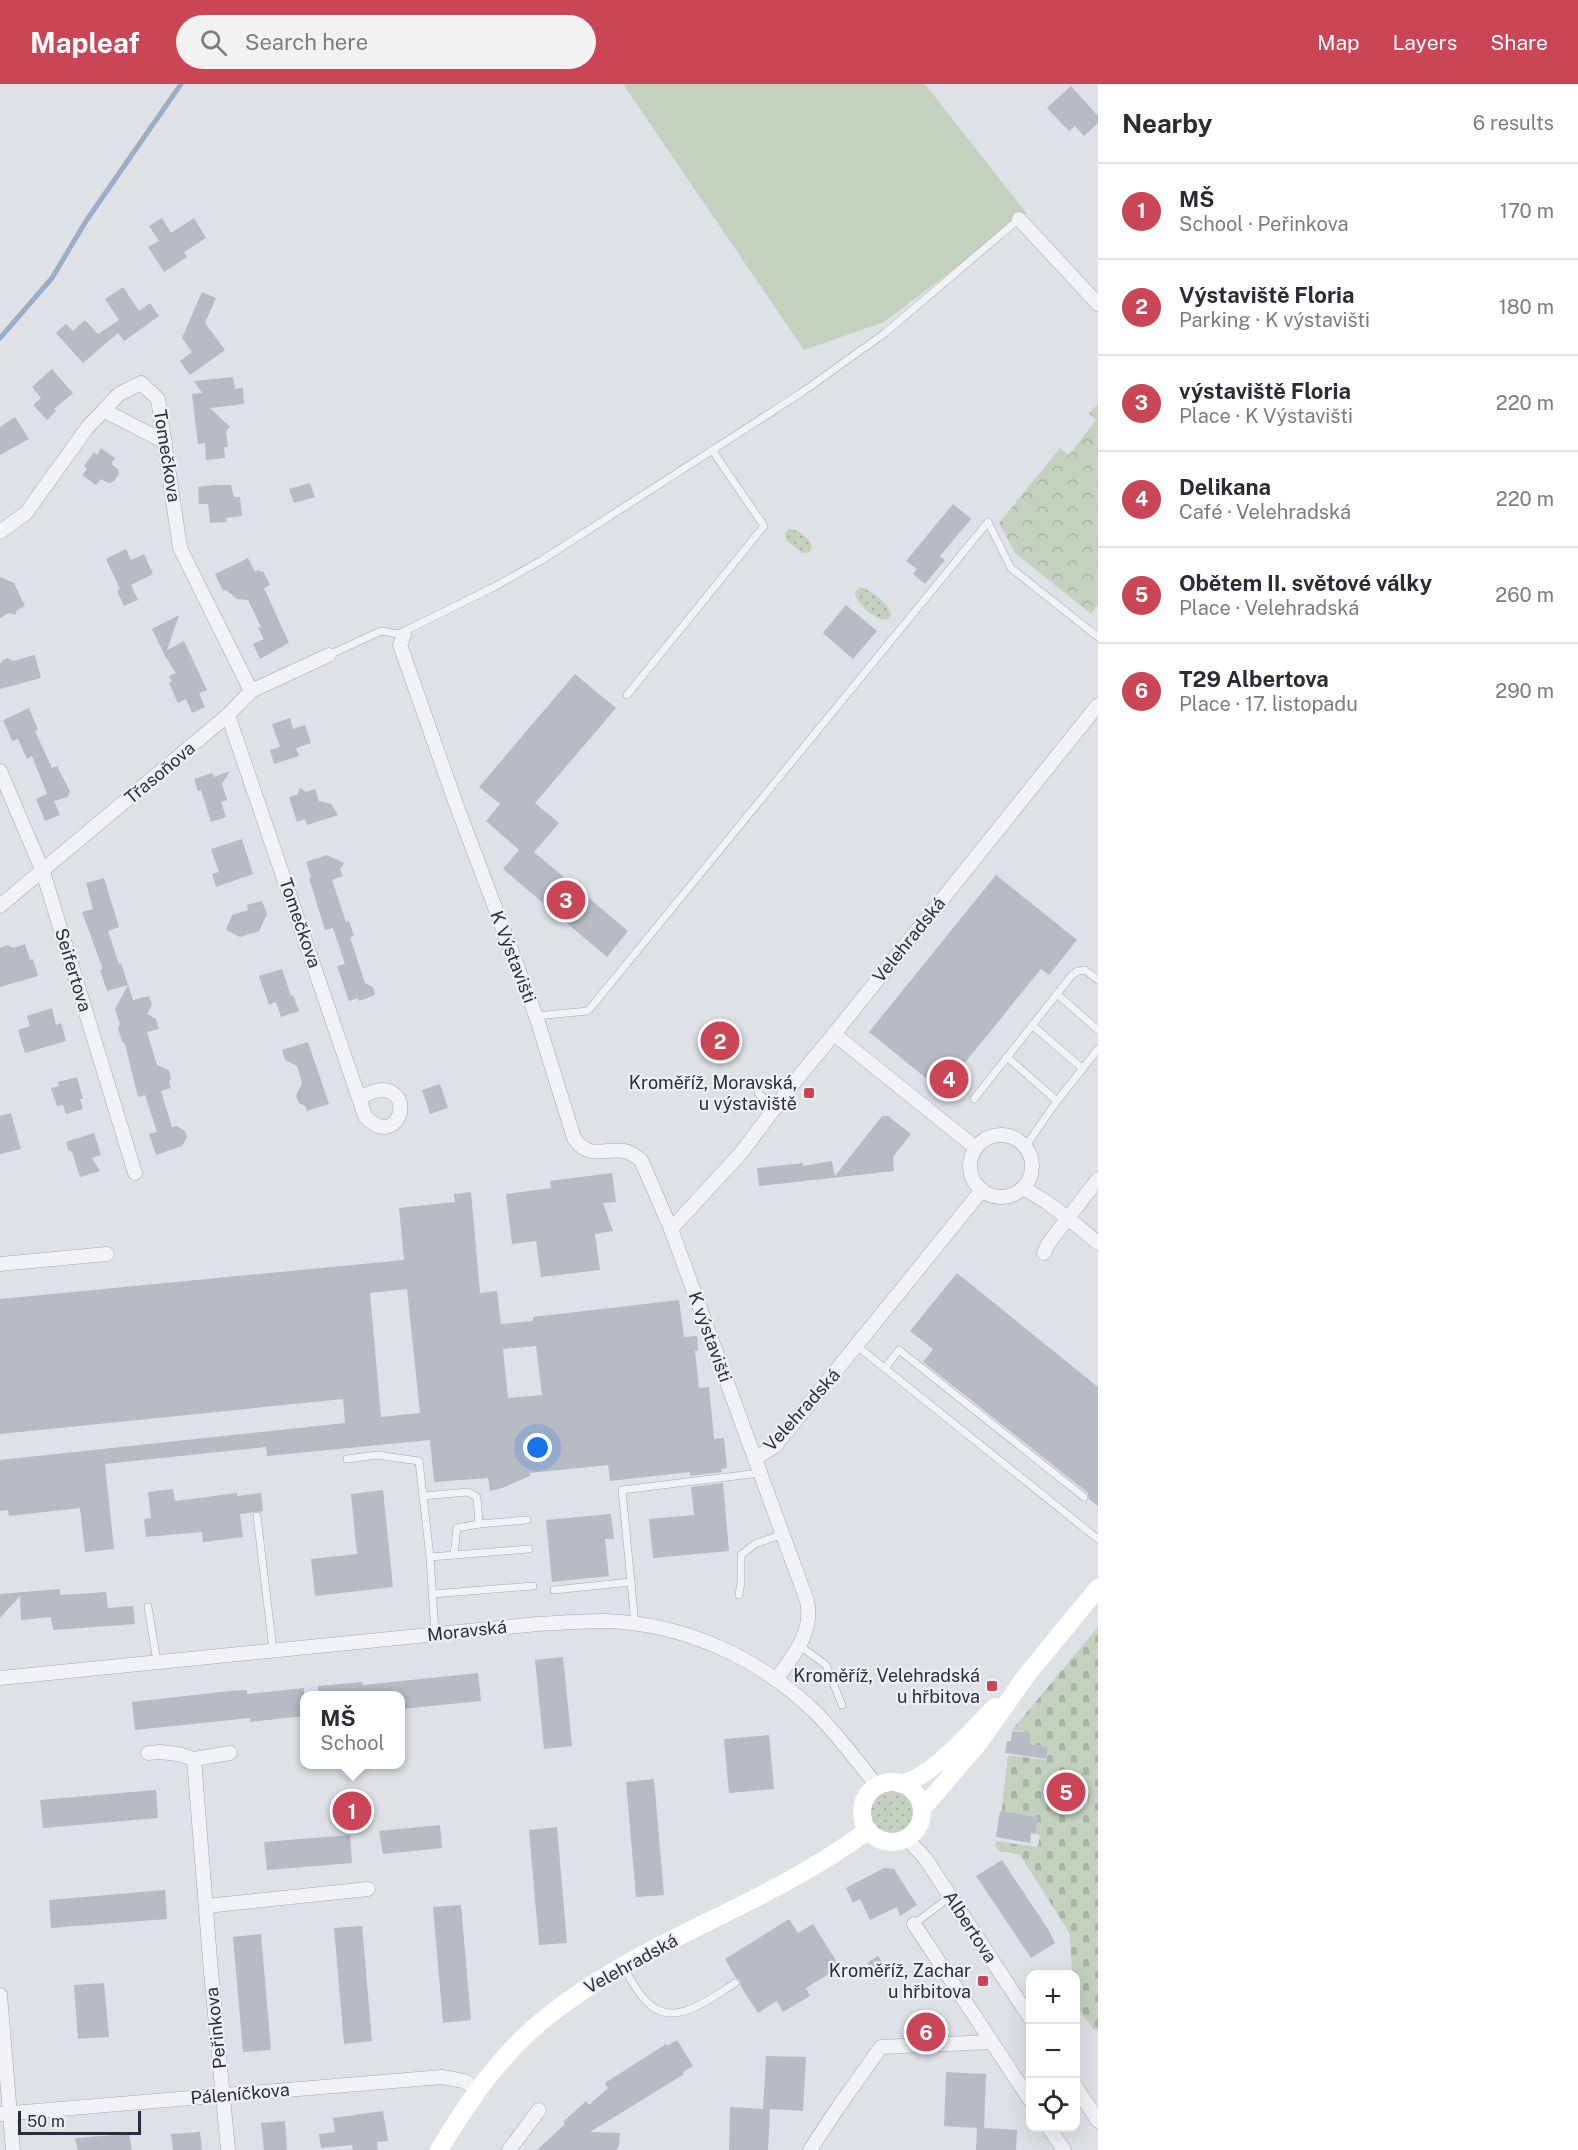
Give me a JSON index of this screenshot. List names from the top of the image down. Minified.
{"streets":{"main road":["Velehradská"],"street":["Tomečkova","Třasoňova","K Výstavišti","Seifertova","K výstavišti","Moravská","Albertova","Peřinkova","Páleníčkova"]},"crossings":[["Tomečkova","Třasoňova"],["Třasoňova","Seifertova"],["Velehradská","K výstavišti"],["Velehradská","Moravská"],["Velehradská","Albertova"],["Velehradská","Páleníčkova"],["K Výstavišti","K výstavišti"],["K výstavišti","Moravská"],["Moravská","Albertova"],["Peřinkova","Páleníčkova"]],"places":{"transit":["Kroměříž, Moravská, u výstaviště","Kroměříž, Velehradská u hřbitova","Kroměříž, Zachar u hřbitova"]},"scale_bar":"50 m","page":{"header":"Mapleaf","search":"Search here","nav":["Map","Layers","Share"],"heading":["Nearby","6 results"],"list":[{"mark":"1","name":"MŠ","note":"School · Peřinkova","value":"170 m"},{"mark":"2","name":"Výstaviště Floria","note":"Parking · K výstavišti","value":"180 m"},{"mark":"3","name":"výstaviště Floria","note":"Place · K Výstavišti","value":"220 m"},{"mark":"4","name":"Delikana","note":"Café · Velehradská","value":"220 m"},{"mark":"5","name":"Obětem II. světové války","note":"Place · Velehradská","value":"260 m"},{"mark":"6","name":"T29 Albertova","note":"Place · 17. listopadu","value":"290 m"}],"pins":["3","2","4","5","1","6"],"popup":["MŠ","School"],"map_buttons":["+","−"],"scale":"50 m"}}
